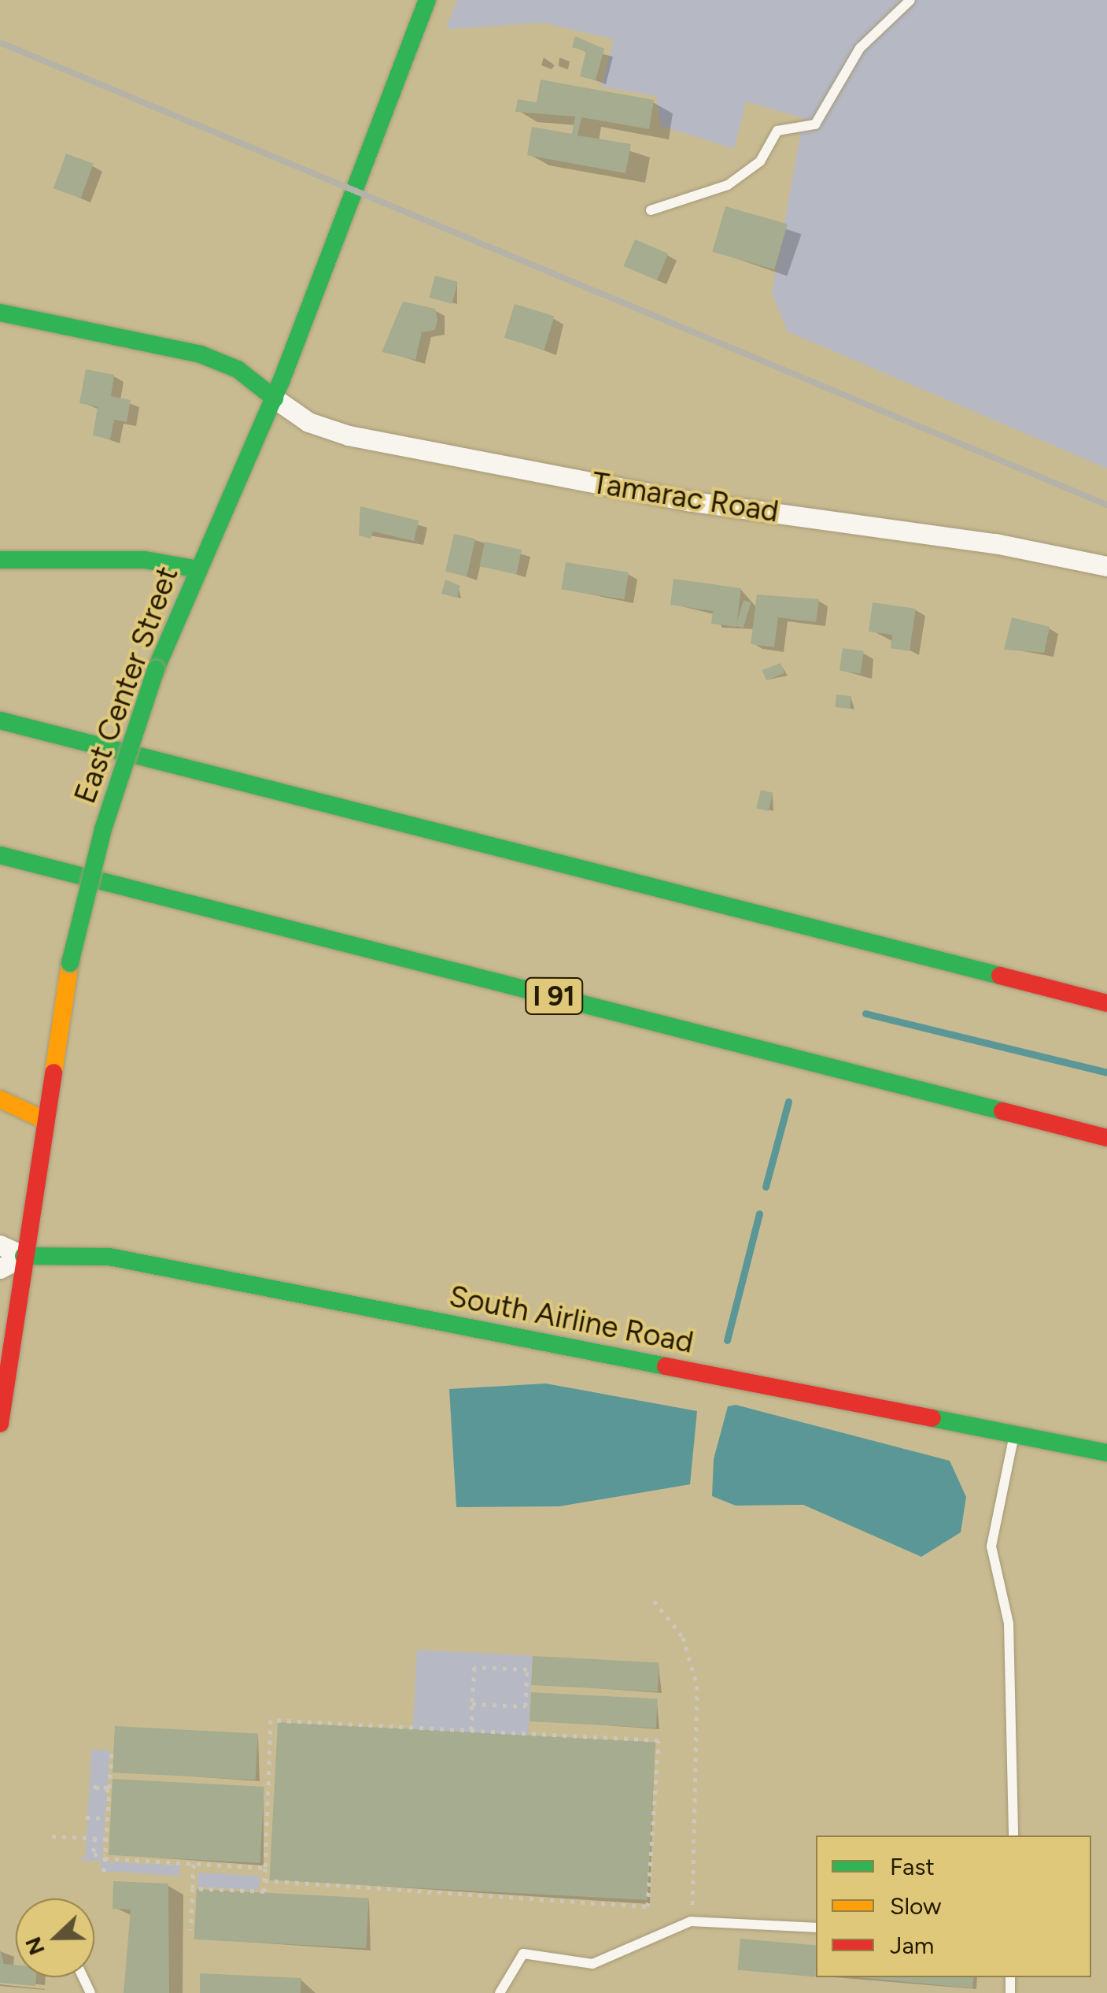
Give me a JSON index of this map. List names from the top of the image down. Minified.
{"streets":{"main road":["East Center Street","I 91","South Airline Road"],"street":["Tamarac Road"]},"crossings":[["Tamarac Road","East Center Street"],["East Center Street","South Airline Road"]],"legend":["Fast","Slow","Jam"],"north":"left"}
